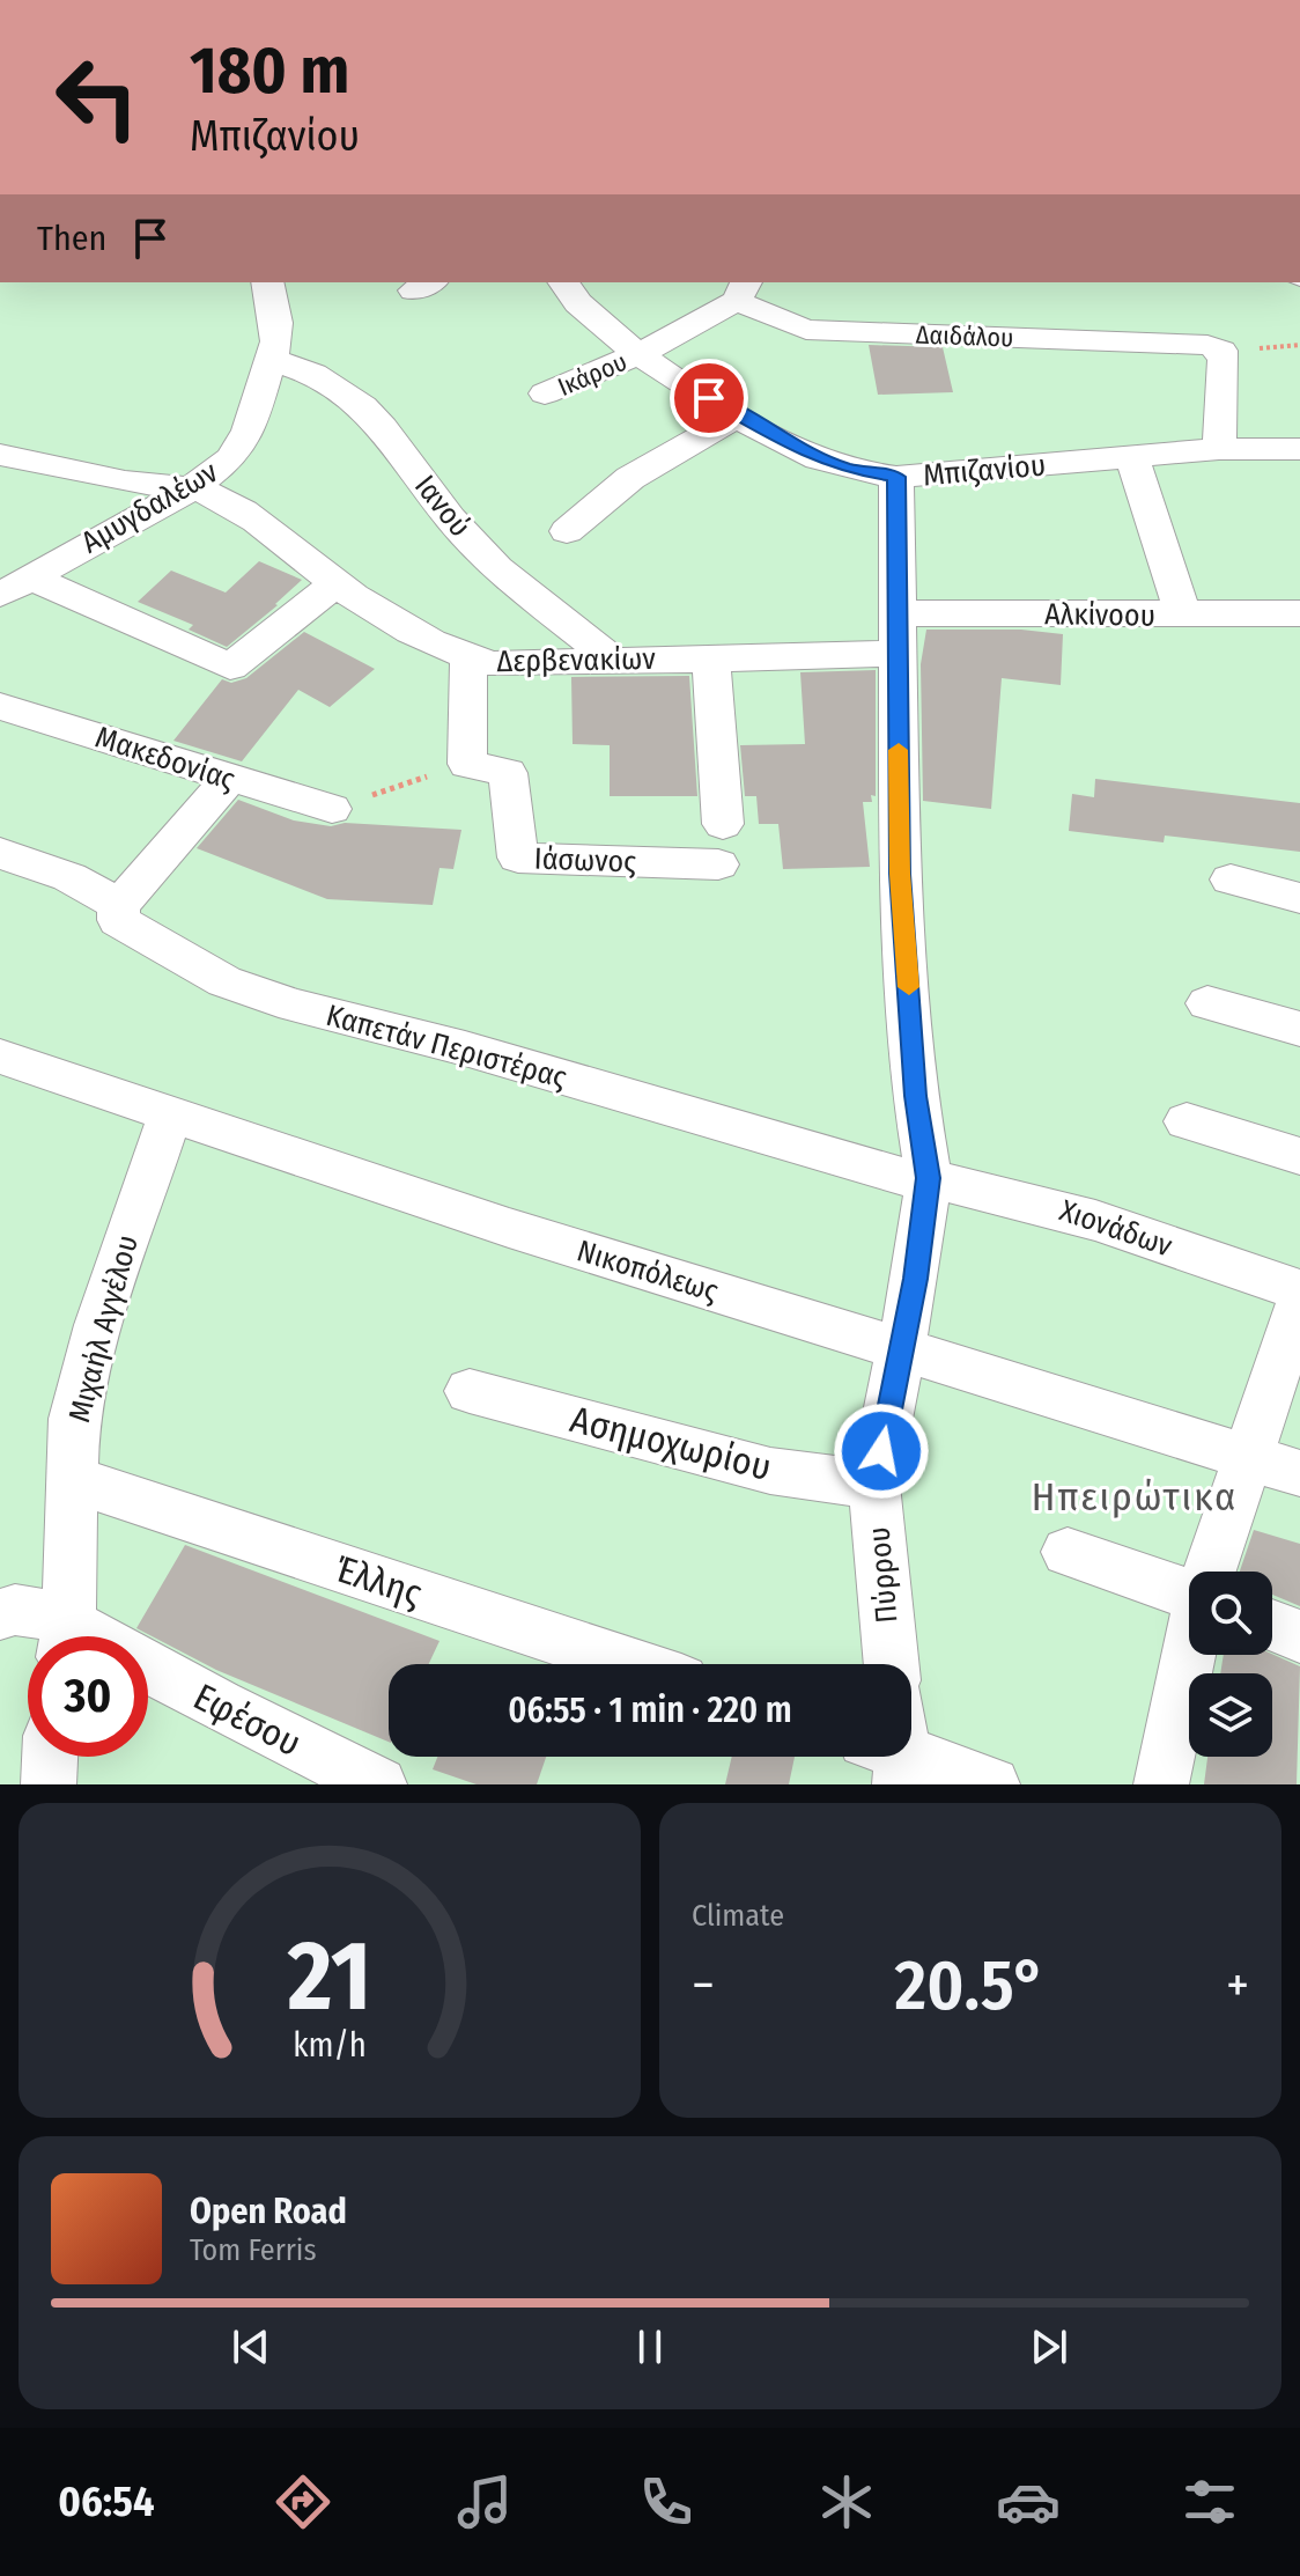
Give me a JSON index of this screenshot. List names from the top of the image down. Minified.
{"streets":{"street":["Δαιδάλου","Ικάρου","Μπιζανίου","Ιανού","Αμυγδαλέων","Αλκίνοου","Δερβενακίων","Μακεδονίας","Ιάσωνος","Καπετάν Περιστέρας","Χιονάδων","Νικοπόλεως","Μιχαήλ Αγγέλου","Ασημοχωρίου","Πύρρου","Έλλης","Εφέσου"]},"crossings":[["Δαιδάλου","Ικάρου"],["Δαιδάλου","Μπιζανίου"],["Ικάρου","Μπιζανίου"],["Μπιζανίου","Πύρρου"],["Ιανού","Αμυγδαλέων"],["Ιανού","Δερβενακίων"],["Αμυγδαλέων","Δερβενακίων"],["Αλκίνοου","Δερβενακίων"],["Αλκίνοου","Πύρρου"],["Δερβενακίων","Πύρρου"],["Καπετάν Περιστέρας","Χιονάδων"],["Καπετάν Περιστέρας","Πύρρου"],["Χιονάδων","Πύρρου"],["Νικοπόλεως","Μιχαήλ Αγγέλου"],["Νικοπόλεως","Πύρρου"],["Μιχαήλ Αγγέλου","Έλλης"],["Ασημοχωρίου","Πύρρου"]],"districts":["Ηπειρώτικα"],"page":{"turn":["180 m","Μπιζανίου"],"then":"Then","limit":"30","trip":"06:55 · 1 min · 220 m","tile":"Climate","heat":["−","20.5°","+"],"song":["Open Road","Tom Ferris"],"tabs":"06:54","gauge":["21","km/h"]}}
